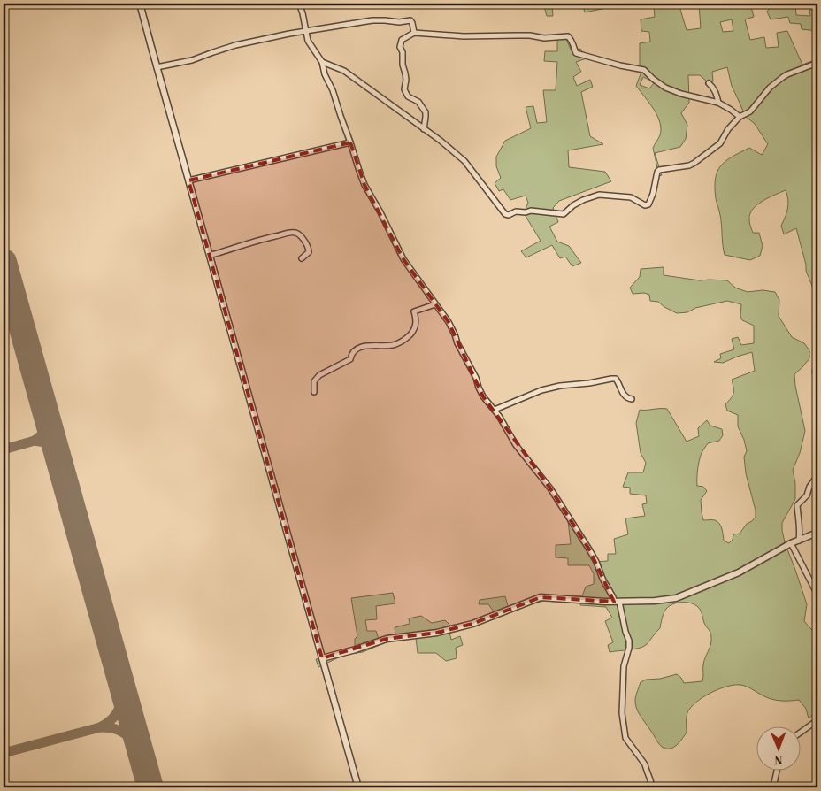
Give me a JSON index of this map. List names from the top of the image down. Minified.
{"north":"bottom"}
